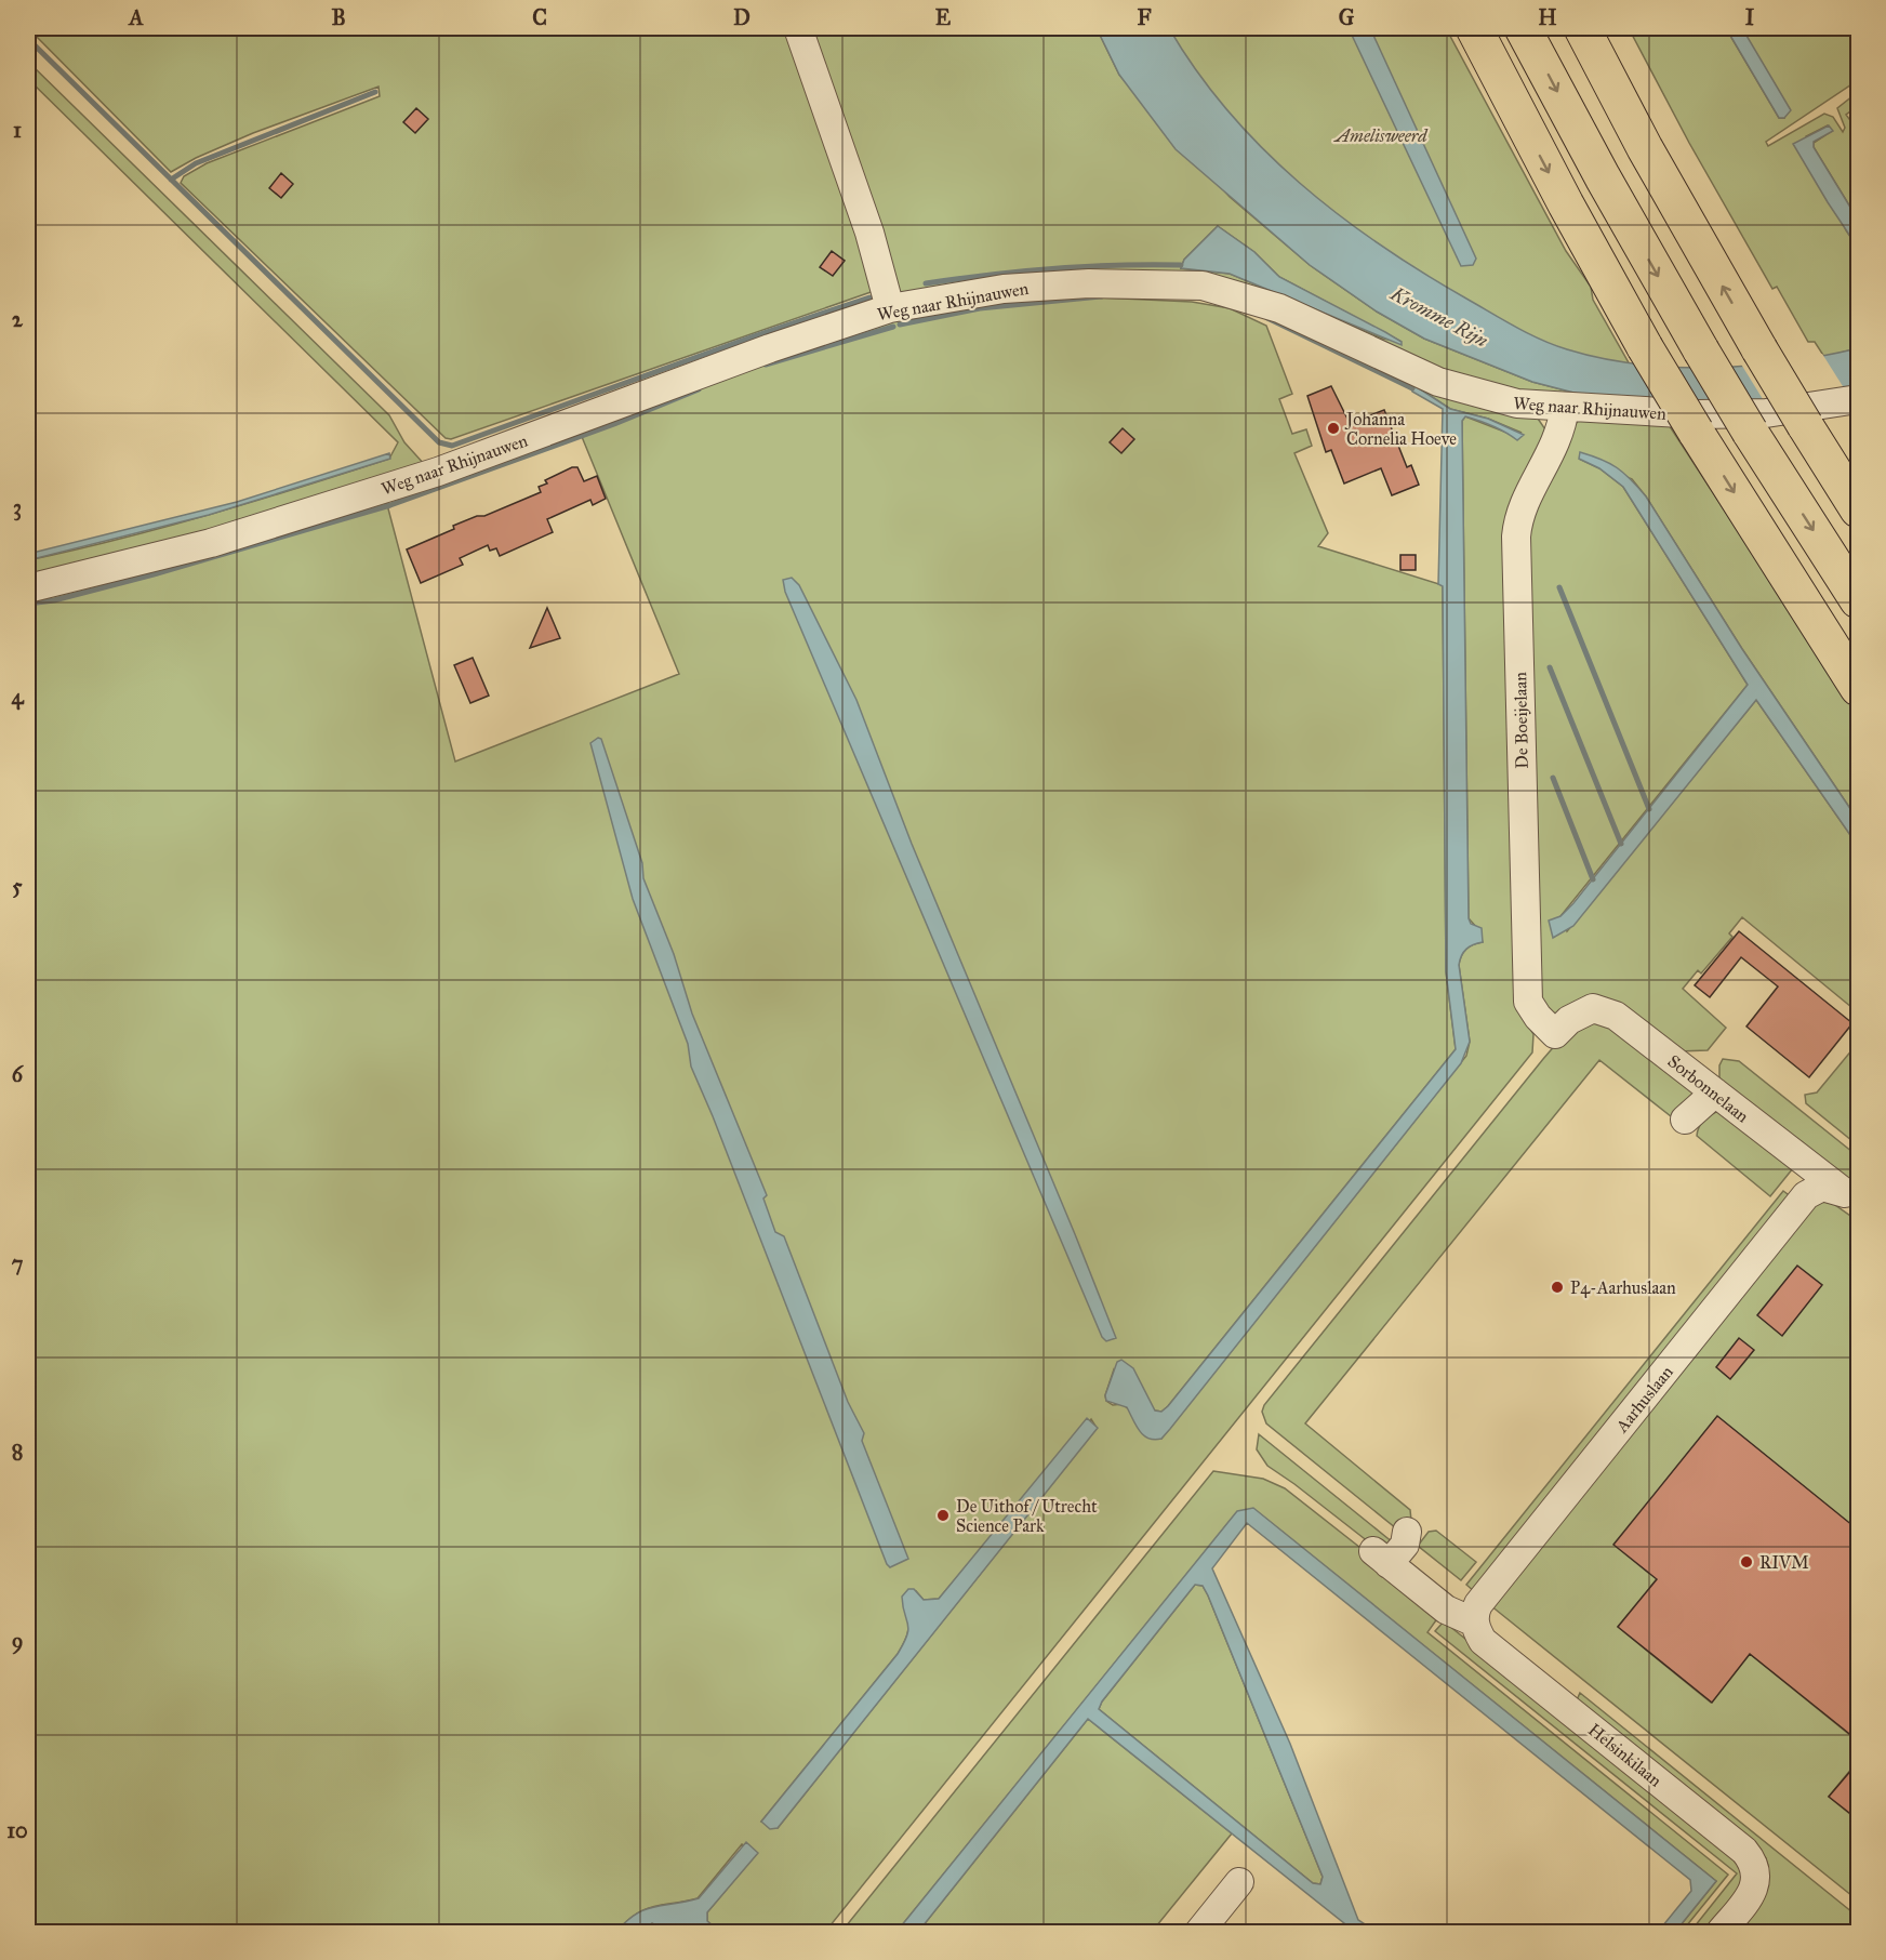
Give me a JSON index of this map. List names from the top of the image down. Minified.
{"streets":{"street":["Weg naar Rhijnauwen","De Boeijelaan","Sorbonnelaan","Aarhuslaan","Helsinkilaan"]},"crossings":[["Weg naar Rhijnauwen","De Boeijelaan"],["De Boeijelaan","Sorbonnelaan"],["Sorbonnelaan","Aarhuslaan"],["Aarhuslaan","Helsinkilaan"]],"water":["Kromme Rijn"],"parks":["Amelisweerd"],"places":["Johanna Cornelia Hoeve","P4-Aarhuslaan","De Uithof / Utrecht Science Park","RIVM"],"grid":{"columns":["A","B","C","D","E","F","G","H","I"],"rows":["1","2","3","4","5","6","7","8","9","10"]}}
